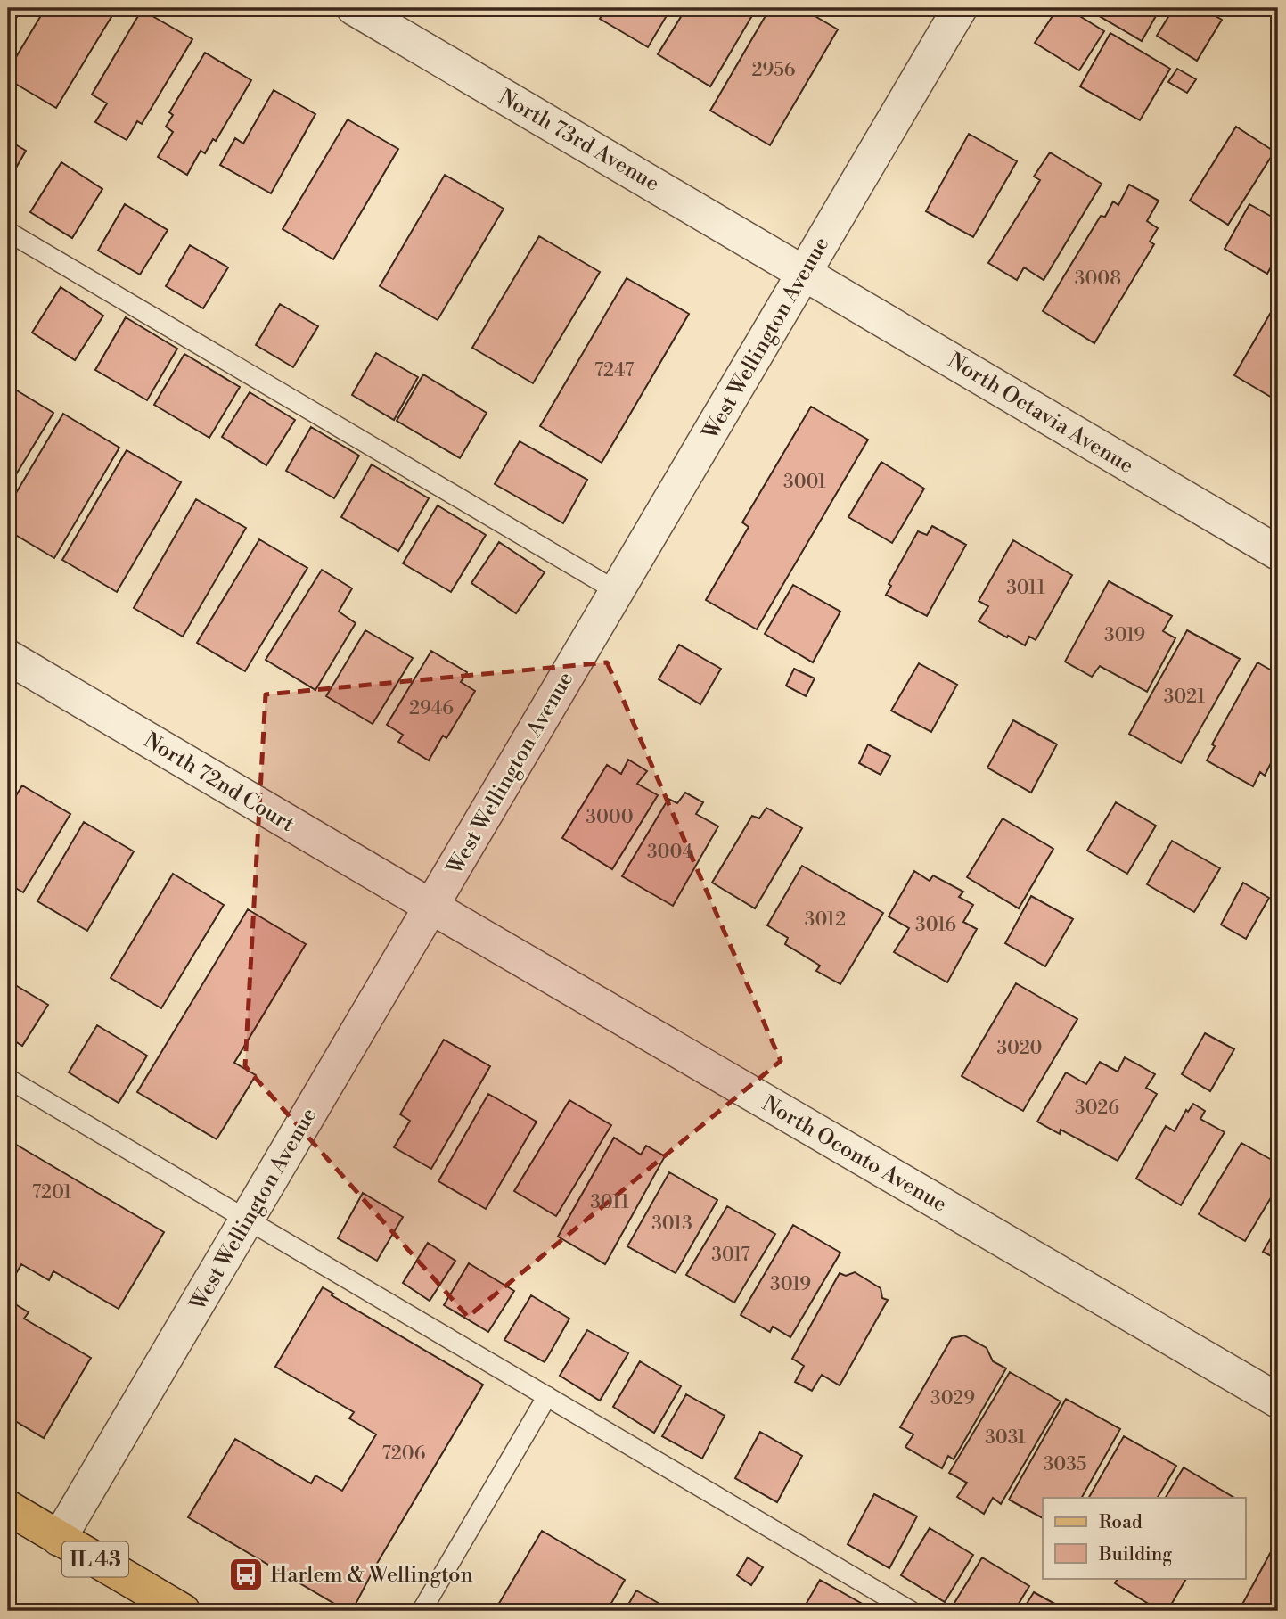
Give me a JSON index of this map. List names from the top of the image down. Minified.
{"streets":{"main road":["IL 43"],"street":["North 73rd Avenue","West Wellington Avenue","North Octavia Avenue","North 72nd Court","North Oconto Avenue"]},"crossings":[["North 73rd Avenue","West Wellington Avenue"],["North 73rd Avenue","North Octavia Avenue"],["West Wellington Avenue","North Octavia Avenue"],["West Wellington Avenue","North 72nd Court"],["West Wellington Avenue","North Oconto Avenue"],["West Wellington Avenue","IL 43"],["North 72nd Court","North Oconto Avenue"]],"places":{"bus stop":["Harlem & Wellington"]},"house_numbers":["2956","3008","7247","3001","3011","3019","3021","2946","3000","3004","3012","3016","3020","3026","7201","3011","3013","3017","3019","3029","3031","7206","3035"],"legend":["Road","Building"]}
